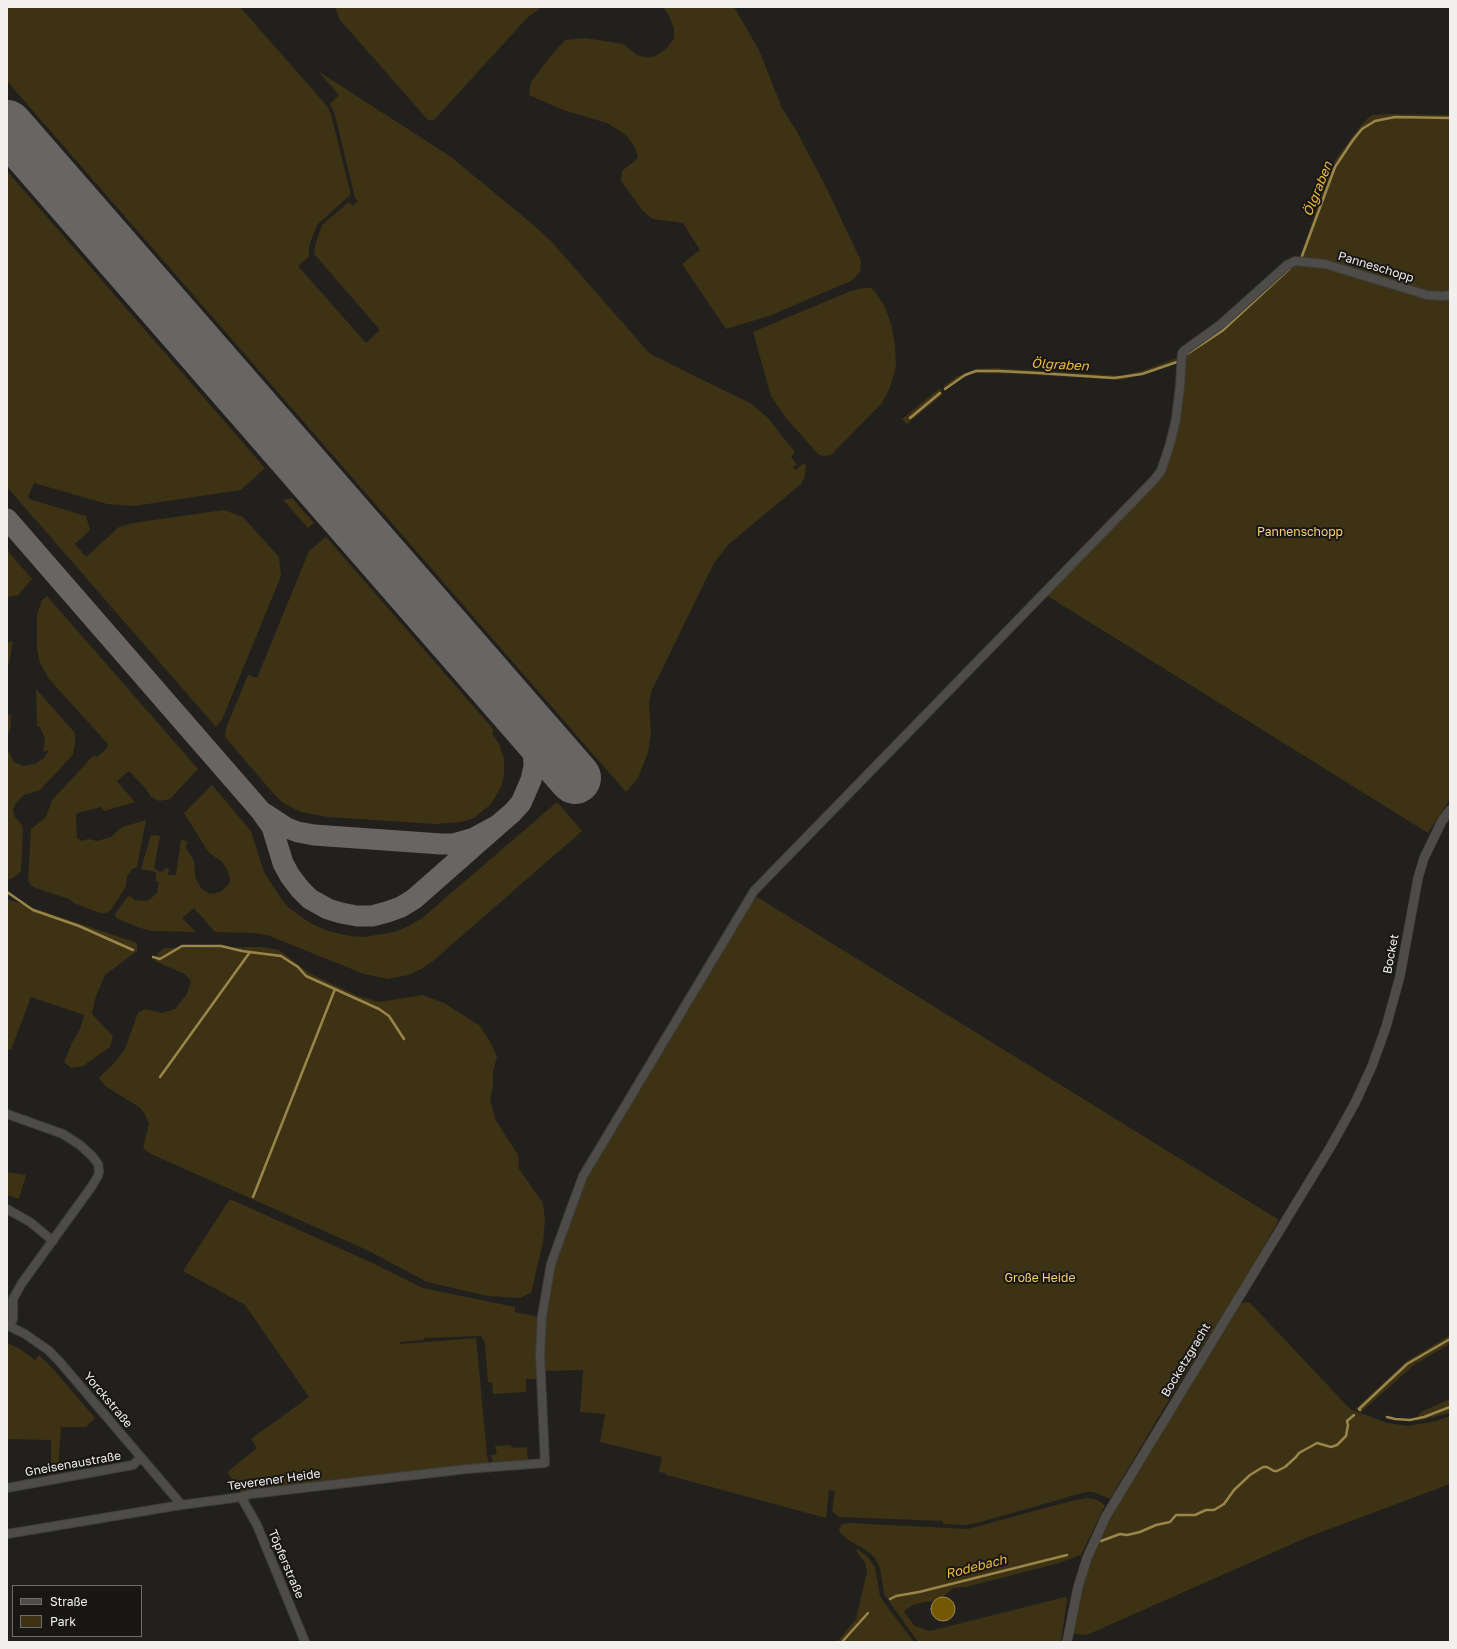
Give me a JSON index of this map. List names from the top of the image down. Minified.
{"streets":{"street":["Panneschopp","Bocket","Bocketzgracht","Yorckstraße","Gneisenaustraße","Teverener Heide","Töpferstraße"]},"crossings":[["Panneschopp","Teverener Heide"],["Bocket","Bocketzgracht"],["Yorckstraße","Gneisenaustraße"],["Teverener Heide","Töpferstraße"]],"water":["Ölgraben","Rodebach"],"parks":["Pannenschopp","Große Heide"],"legend":["Straße","Park"]}
